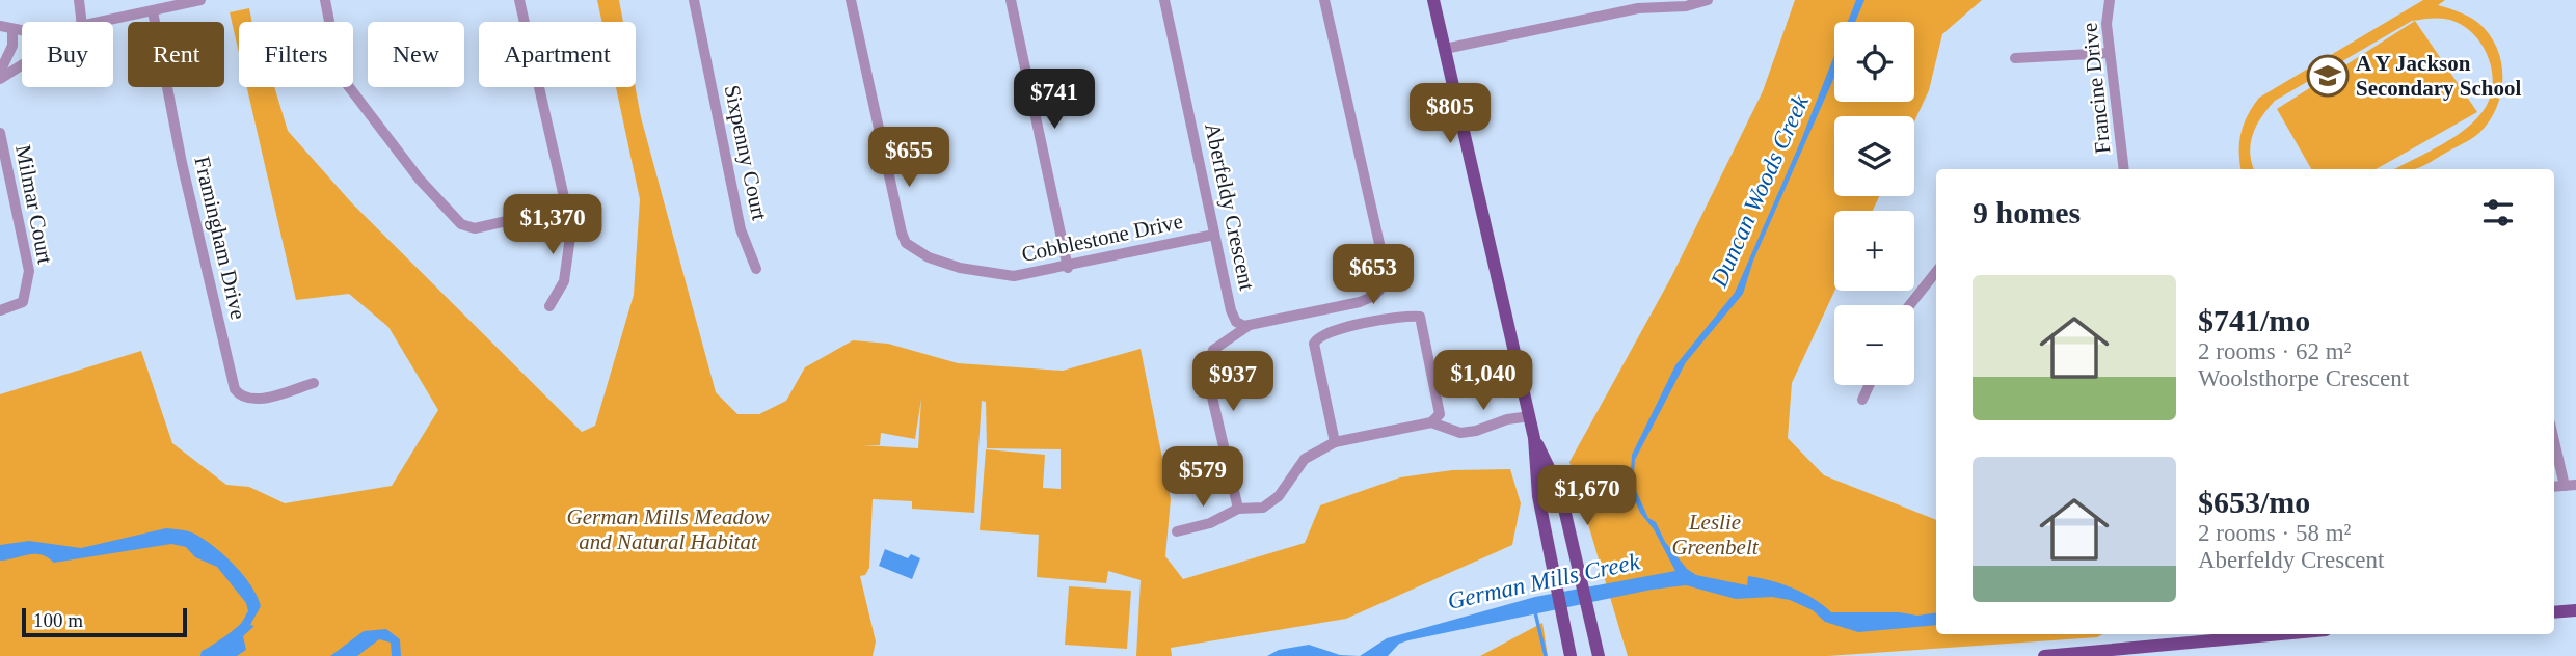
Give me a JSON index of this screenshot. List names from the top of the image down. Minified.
{"streets":{"street":["Francine Drive","Sixpenny Court","Milmar Court","Aberfeldy Crescent","Framingham Drive","Cobblestone Drive"]},"crossings":[["Aberfeldy Crescent","Cobblestone Drive"]],"water":["Duncan Woods Creek","German Mills Creek"],"parks":["German Mills Meadow and Natural Habitat","Leslie Greenbelt"],"places":{"school or university":["A Y Jackson Secondary School"]},"scale_bar":"100 m","page":{"map_buttons":["+","−"],"chip":["Buy","Rent","Filters","New","Apartment"],"price":["$741","$805","$655","$1,370","$653","$1,040","$937","$579","$1,670"],"heading":"9 homes","list":[{"name":"$741/mo","note":"2 rooms · 62 m² · Woolsthorpe Crescent"},{"name":"$653/mo","note":"2 rooms · 58 m² · Aberfeldy Crescent"}],"scale":"100 m"}}
